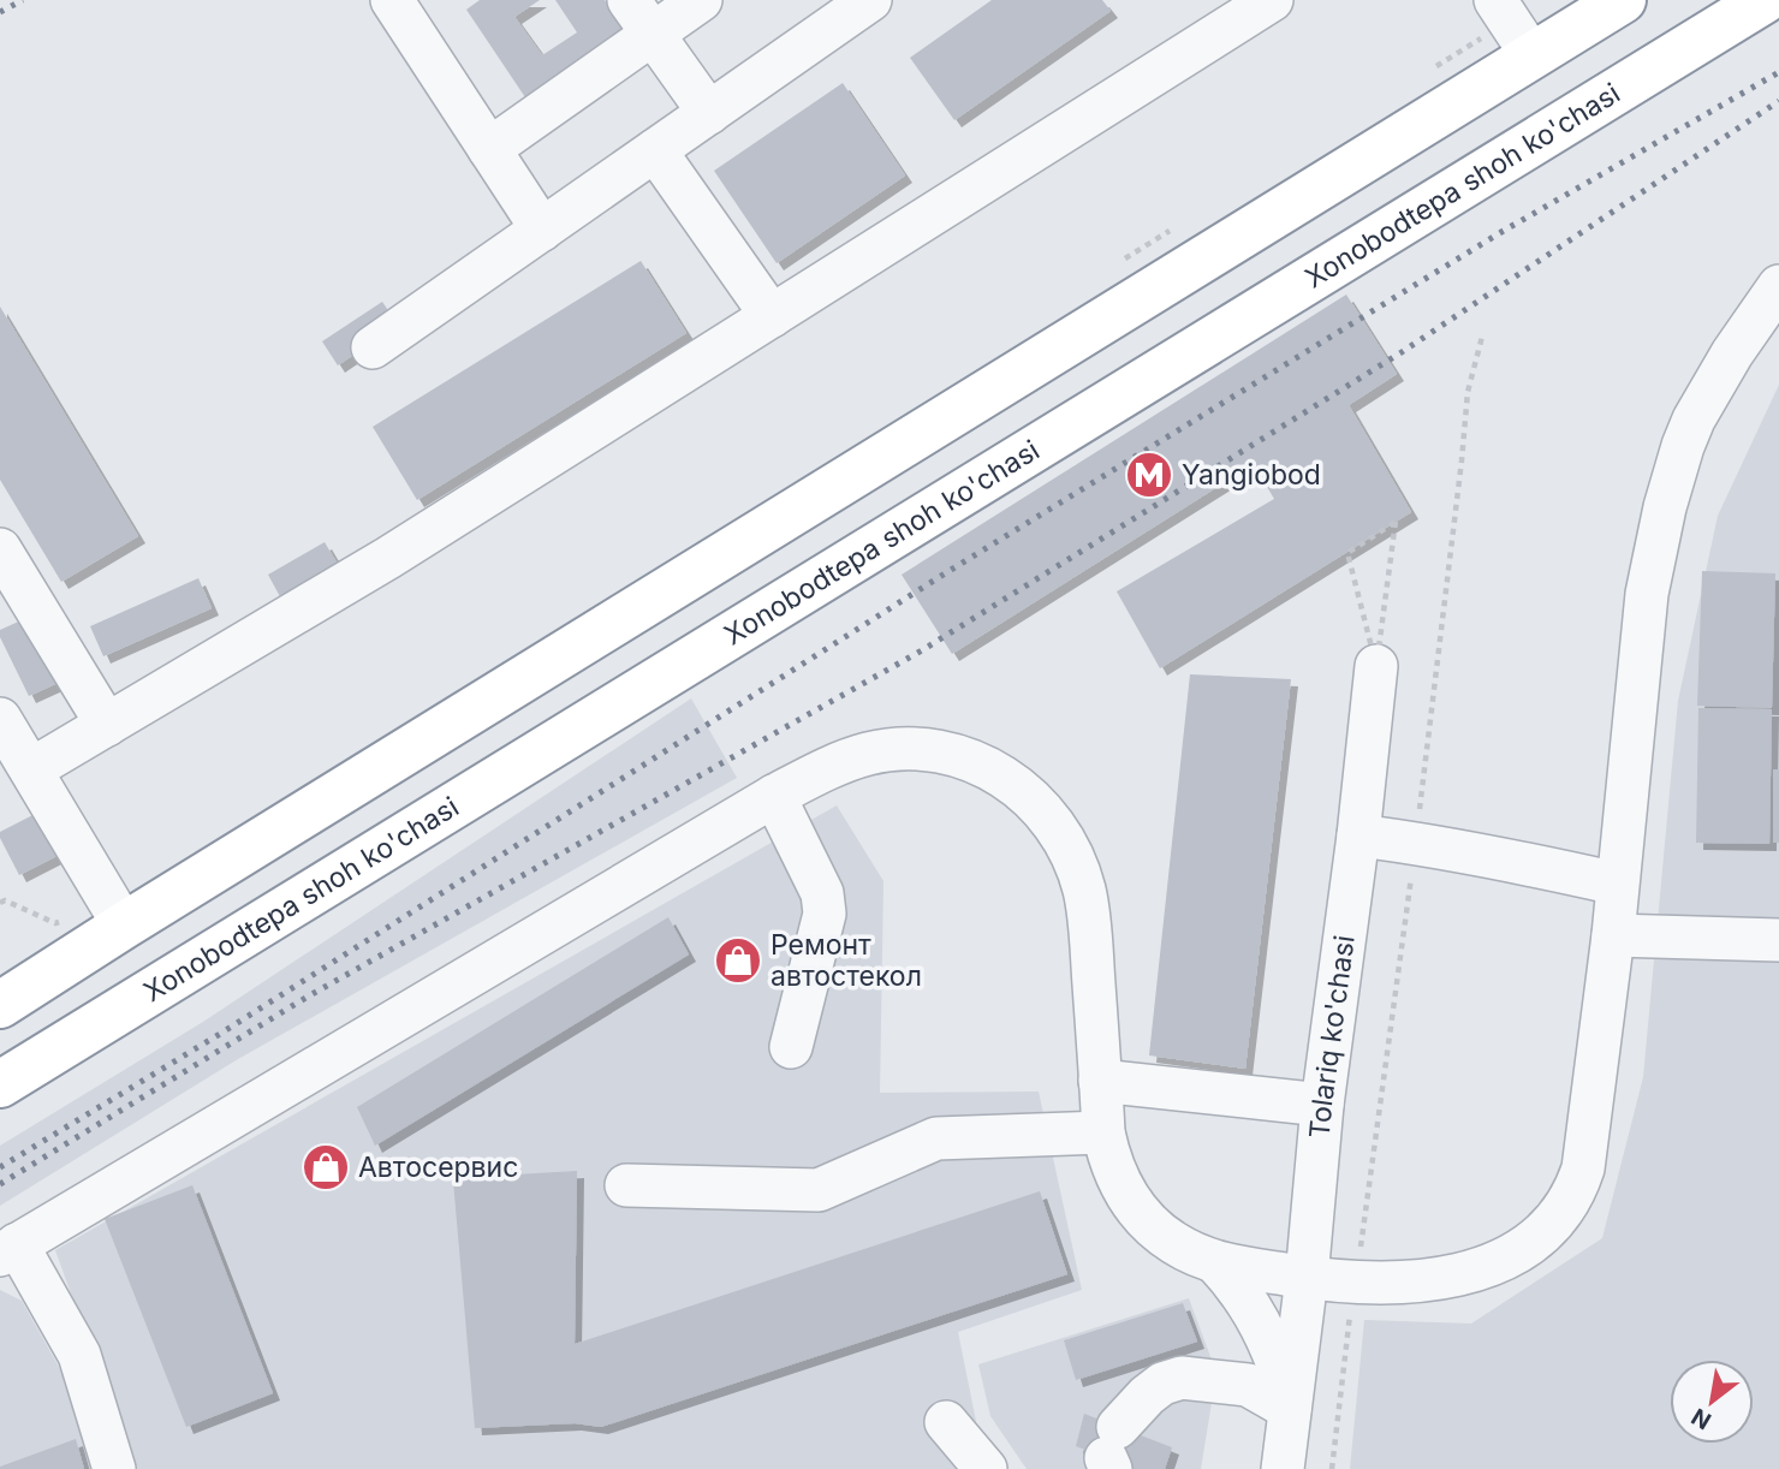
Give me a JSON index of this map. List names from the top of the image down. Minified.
{"streets":{"highway":["Xonobodtepa shoh ko'chasi"],"street":["Tolariq ko'chasi"]},"places":{"metro station":["Yangiobod"],"shop":["Ремонт автостекол","Автосервис"]},"north":"bottom left"}
